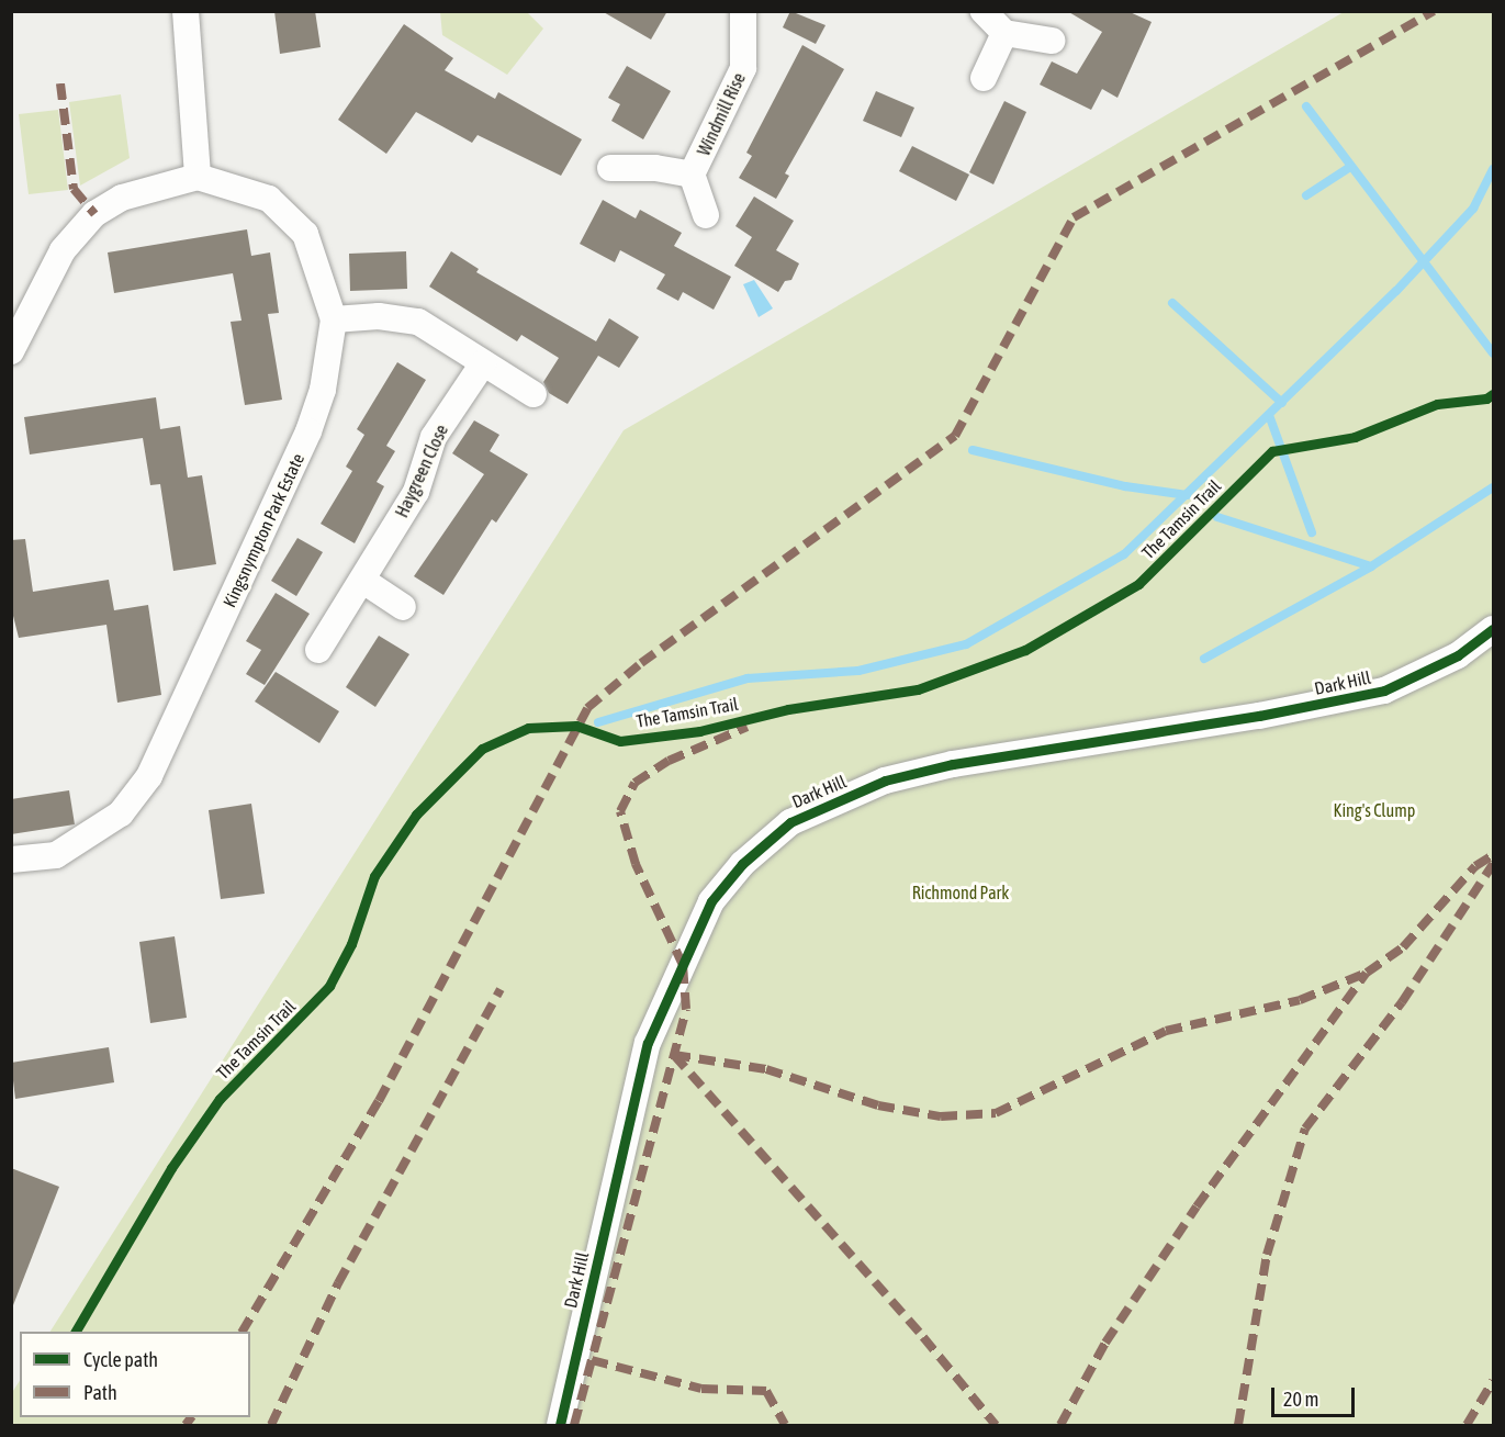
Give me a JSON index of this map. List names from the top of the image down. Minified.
{"streets":{"street":["Windmill Rise","Haygreen Close","Kingsnympton Park Estate","Dark Hill"],"cycle path":["The Tamsin Trail"]},"parks":["King's Clump","Richmond Park"],"legend":["Cycle path","Path"],"scale_bar":"20 m"}
